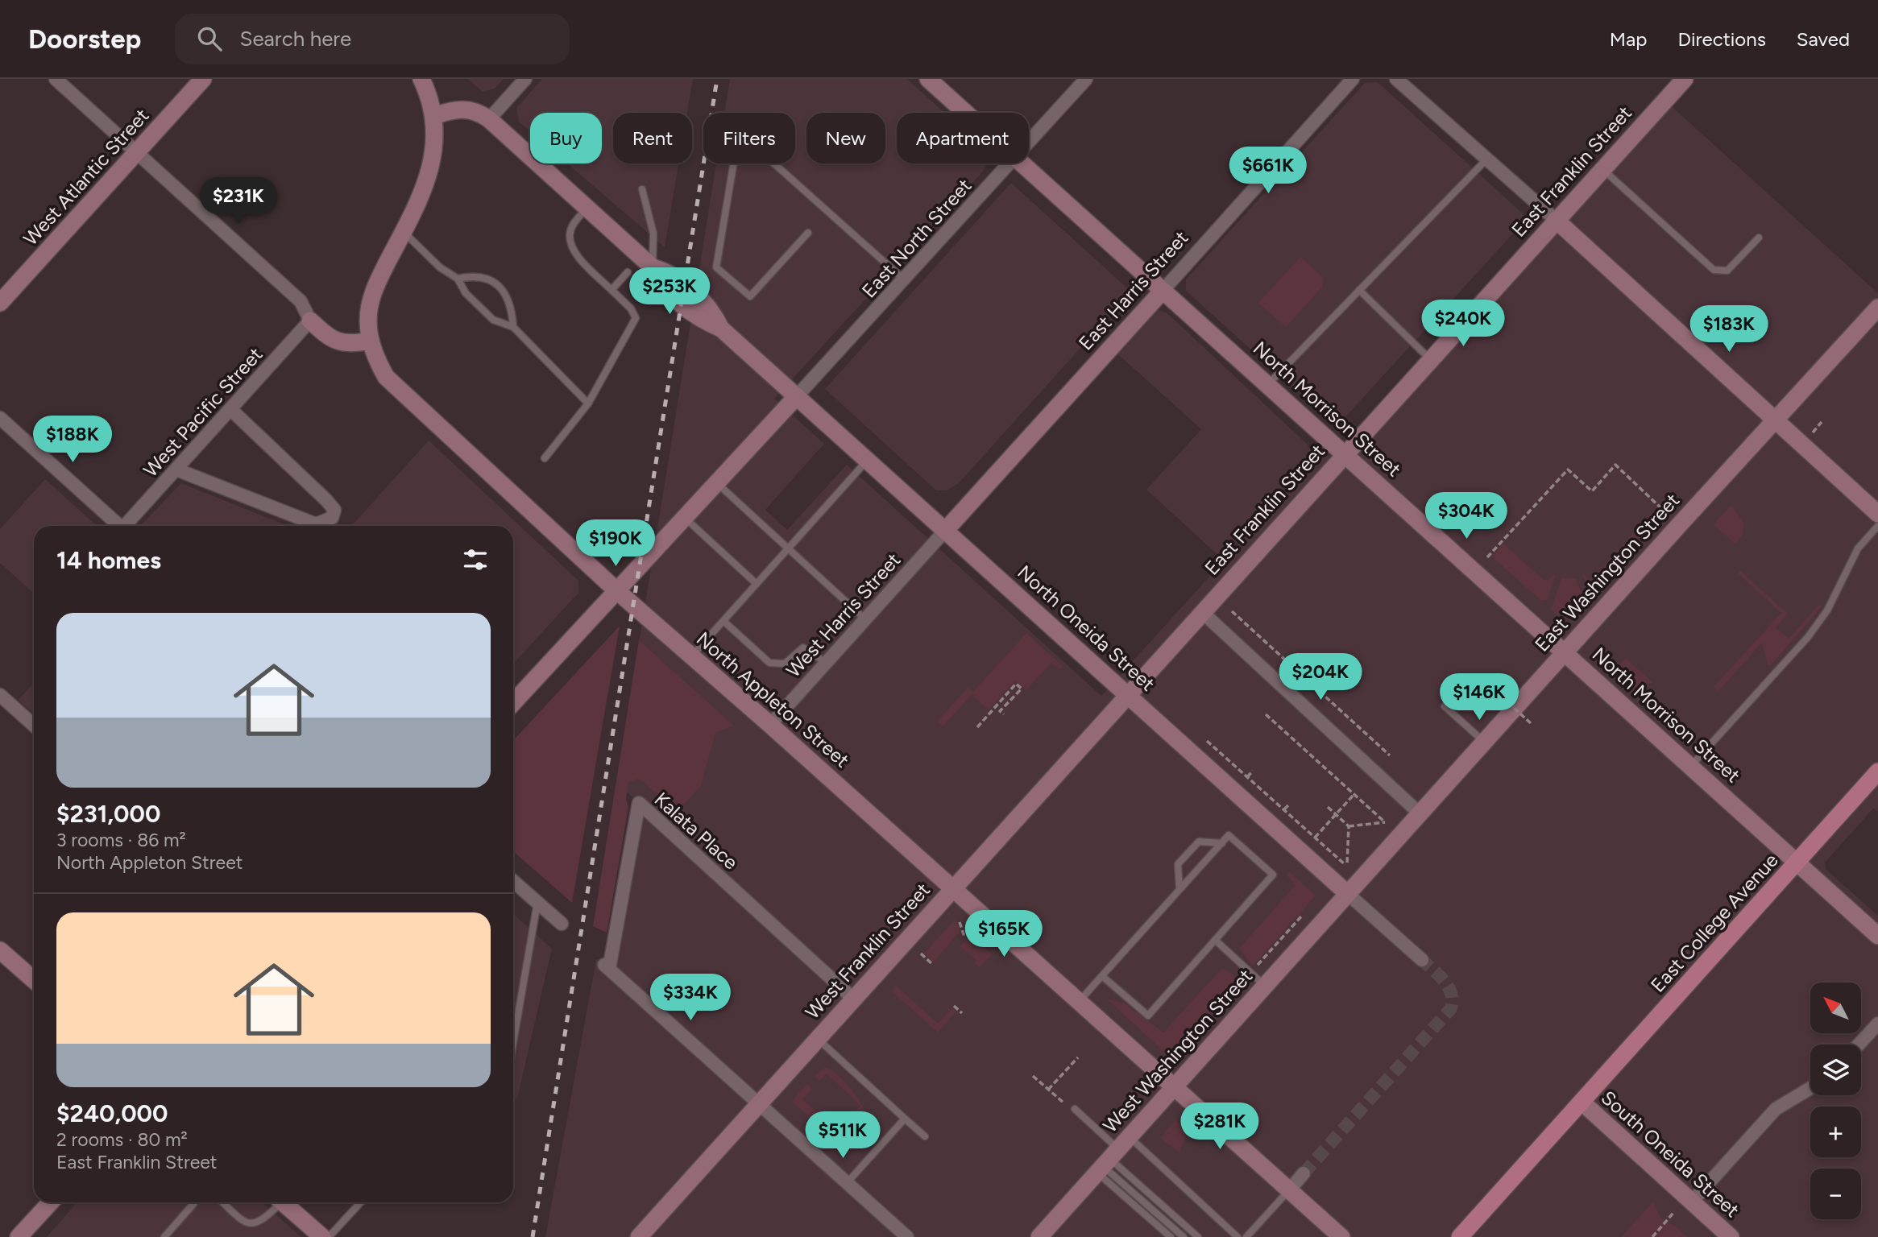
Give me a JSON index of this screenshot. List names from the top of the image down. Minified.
{"streets":{"main road":["East College Avenue"],"street":["East Franklin Street","West Atlantic Street","East North Street","East Harris Street","North Morrison Street","West Pacific Street","East Washington Street","West Harris Street","North Oneida Street","North Appleton Street","Kalata Place","West Franklin Street","West Washington Street","South Oneida Street"]},"crossings":[["East Franklin Street","North Morrison Street"],["East Franklin Street","North Oneida Street"],["East Franklin Street","West Franklin Street"],["East North Street","North Oneida Street"],["East Harris Street","North Morrison Street"],["East Harris Street","West Harris Street"],["East Harris Street","North Oneida Street"],["North Morrison Street","East Washington Street"],["North Morrison Street","East College Avenue"],["East Washington Street","North Oneida Street"],["East Washington Street","West Washington Street"],["West Harris Street","North Oneida Street"],["West Harris Street","North Appleton Street"],["North Oneida Street","North Appleton Street"],["North Oneida Street","West Franklin Street"],["North Oneida Street","West Washington Street"],["North Appleton Street","West Franklin Street"],["North Appleton Street","West Washington Street"],["Kalata Place","West Franklin Street"],["East College Avenue","South Oneida Street"]],"north":"top left","page":{"header":"Doorstep","search":"Search here","nav":["Map","Directions","Saved"],"chip":["Buy","Rent","Filters","New","Apartment"],"price":["$661K","$231K","$253K","$240K","$183K","$188K","$304K","$190K","$204K","$146K","$165K","$334K","$281K","$511K"],"heading":"14 homes","list":[{"name":"$231,000","note":"3 rooms · 86 m² · North Appleton Street"},{"name":"$240,000","note":"2 rooms · 80 m² · East Franklin Street"}],"map_buttons":["+","−"]}}
